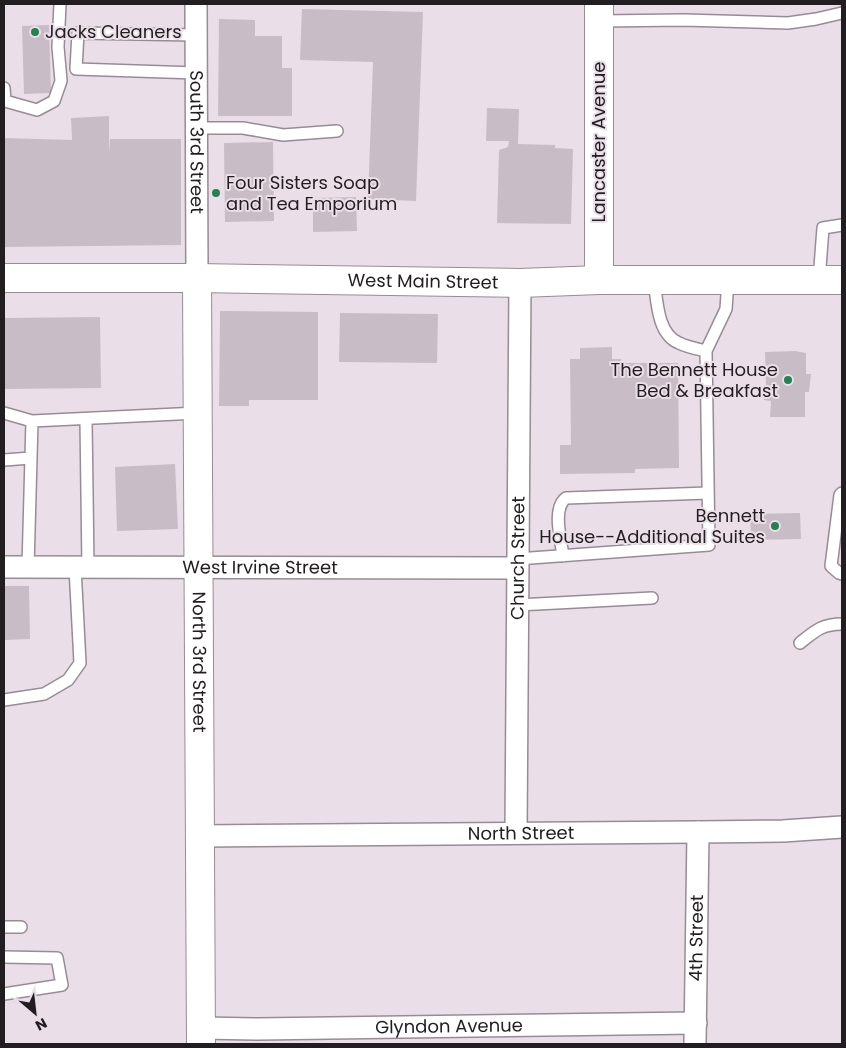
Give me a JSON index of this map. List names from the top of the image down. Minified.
{"streets":{"main road":["Lancaster Avenue","West Main Street","North 3rd Street"],"street":["South 3rd Street","Church Street","West Irvine Street","North Street","4th Street","Glyndon Avenue"]},"crossings":[["South 3rd Street","West Main Street"],["South 3rd Street","North 3rd Street"],["Lancaster Avenue","West Main Street"],["West Main Street","Church Street"],["West Main Street","North 3rd Street"],["Church Street","West Irvine Street"],["Church Street","North Street"],["West Irvine Street","North 3rd Street"],["North 3rd Street","North Street"],["North 3rd Street","Glyndon Avenue"],["North Street","4th Street"],["4th Street","Glyndon Avenue"]],"places":["Jacks Cleaners","Four Sisters Soap and Tea Emporium","The Bennett House Bed & Breakfast","Bennett House--Additional Suites"],"north":"bottom right"}
